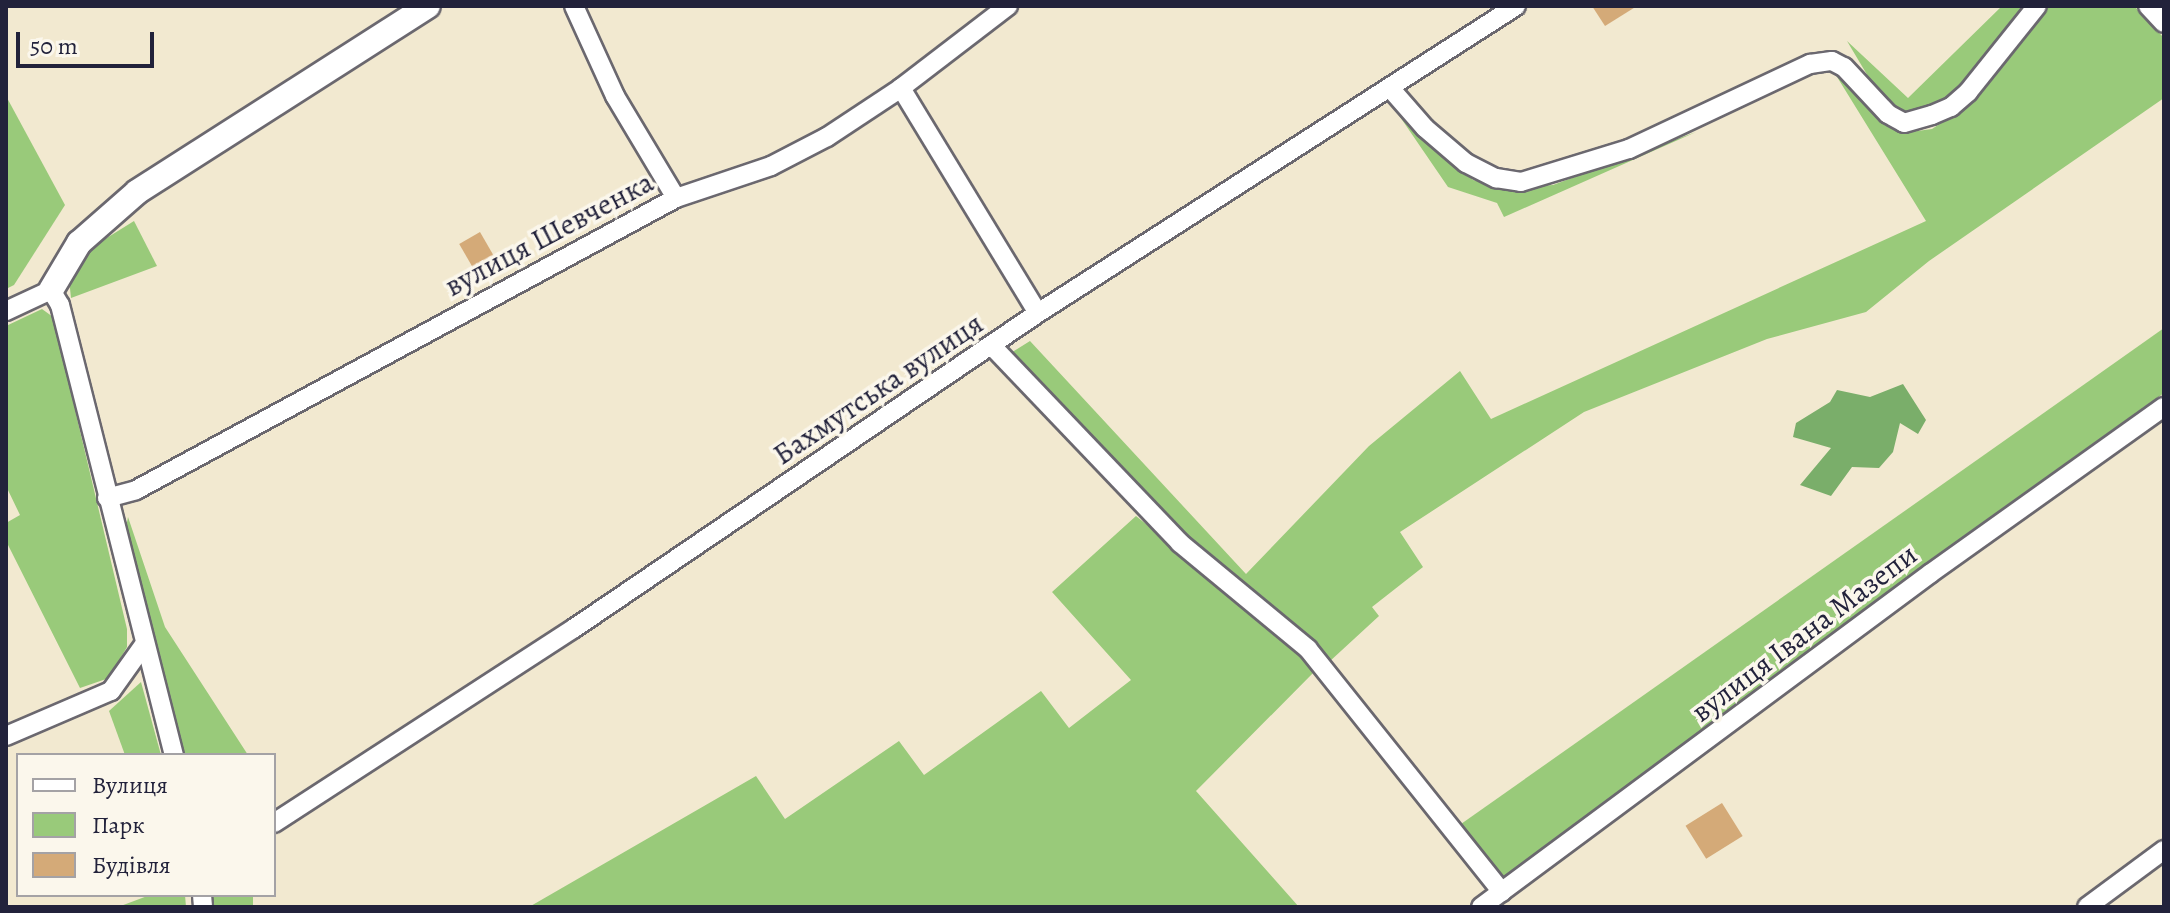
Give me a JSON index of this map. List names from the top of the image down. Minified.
{"streets":{"street":["вулиця Шевченка","Бахмутська вулиця","вулиця Івана Мазепи"]},"legend":["Вулиця","Парк","Будівля"],"scale_bar":"50 m"}
